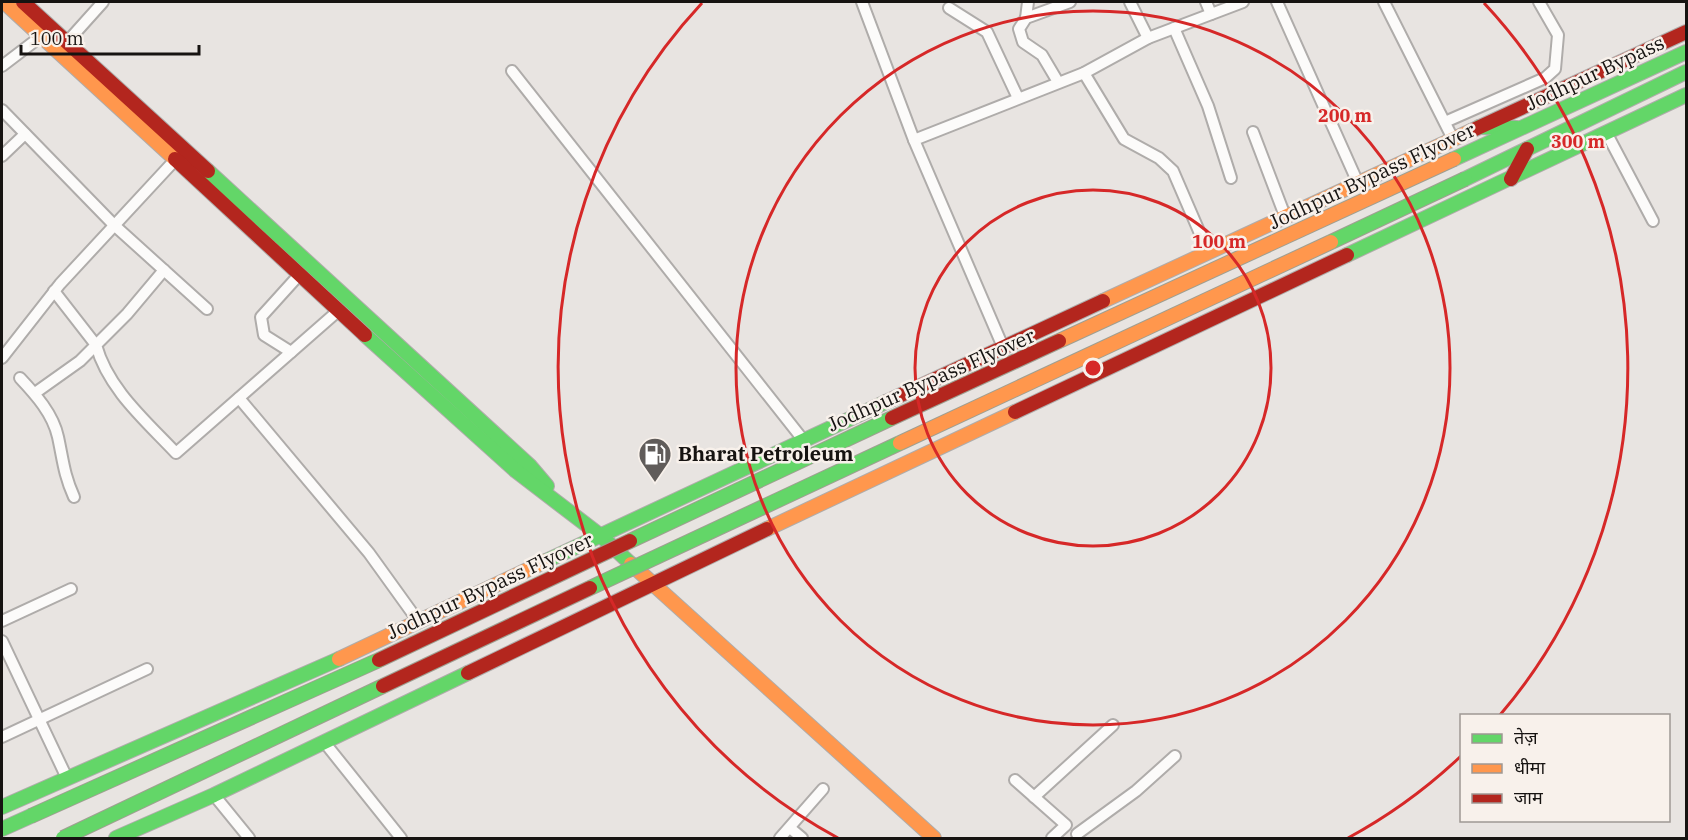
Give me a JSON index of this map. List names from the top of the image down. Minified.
{"streets":{"main road":["Jodhpur Bypass","Jodhpur Bypass Flyover"]},"crossings":[["Jodhpur Bypass","Jodhpur Bypass Flyover"]],"places":{"fuel station":["Bharat Petroleum"]},"legend":["तेज़","धीमा","जाम"],"scale_bar":"100 m","rings":["200 m","300 m","100 m"]}
